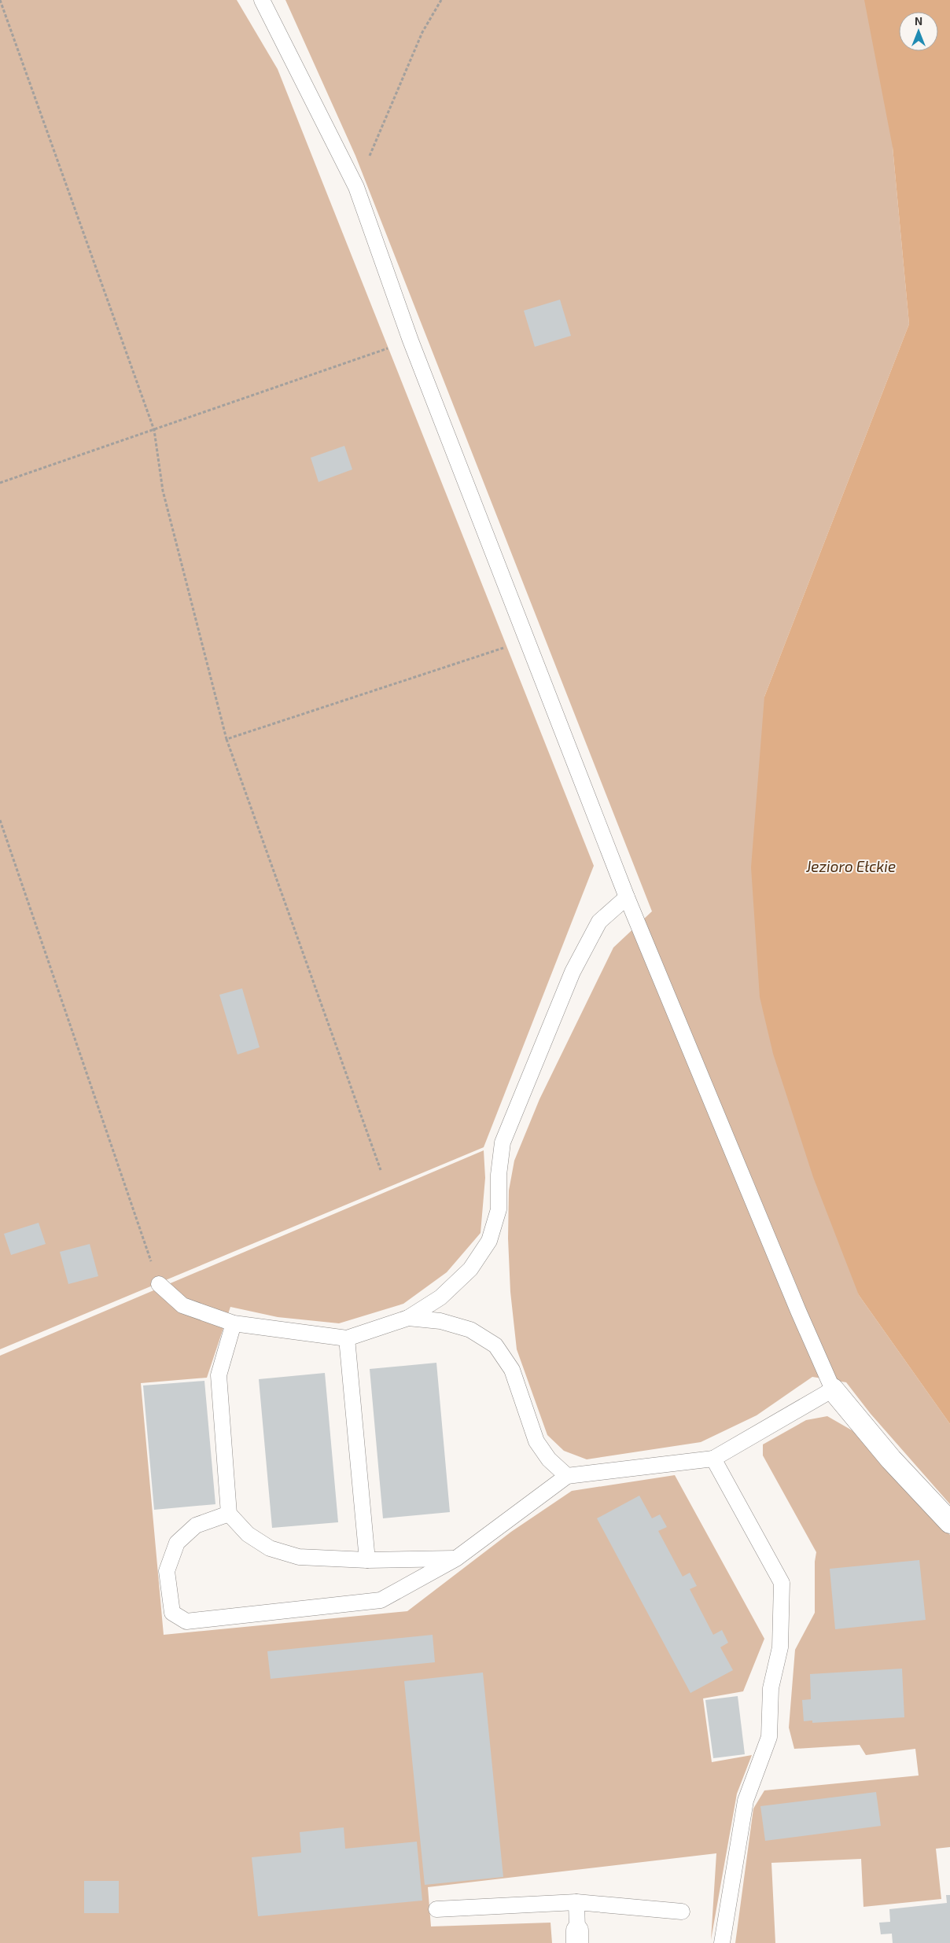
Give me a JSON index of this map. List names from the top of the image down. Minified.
{"water":["Jezioro Ełckie"],"north":"top"}
